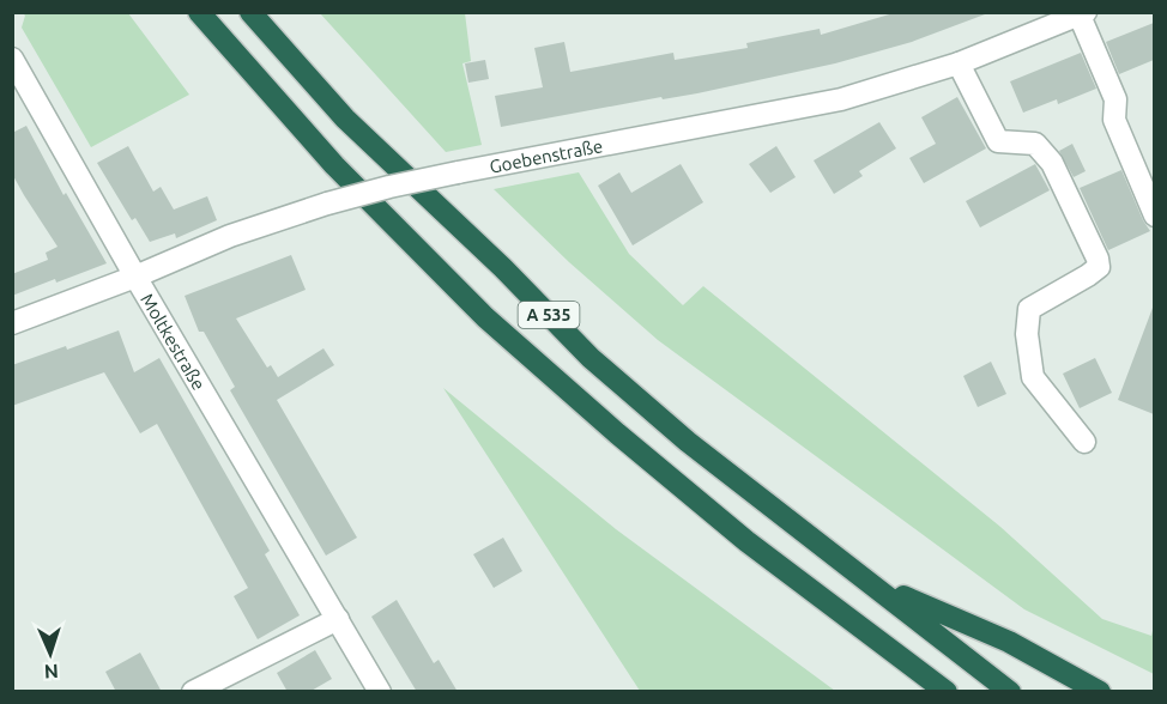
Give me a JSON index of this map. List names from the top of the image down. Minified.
{"streets":{"highway":["A 535"],"street":["Goebenstraße","Moltkestraße"]},"crossings":[["Goebenstraße","Moltkestraße"]],"north":"bottom"}
